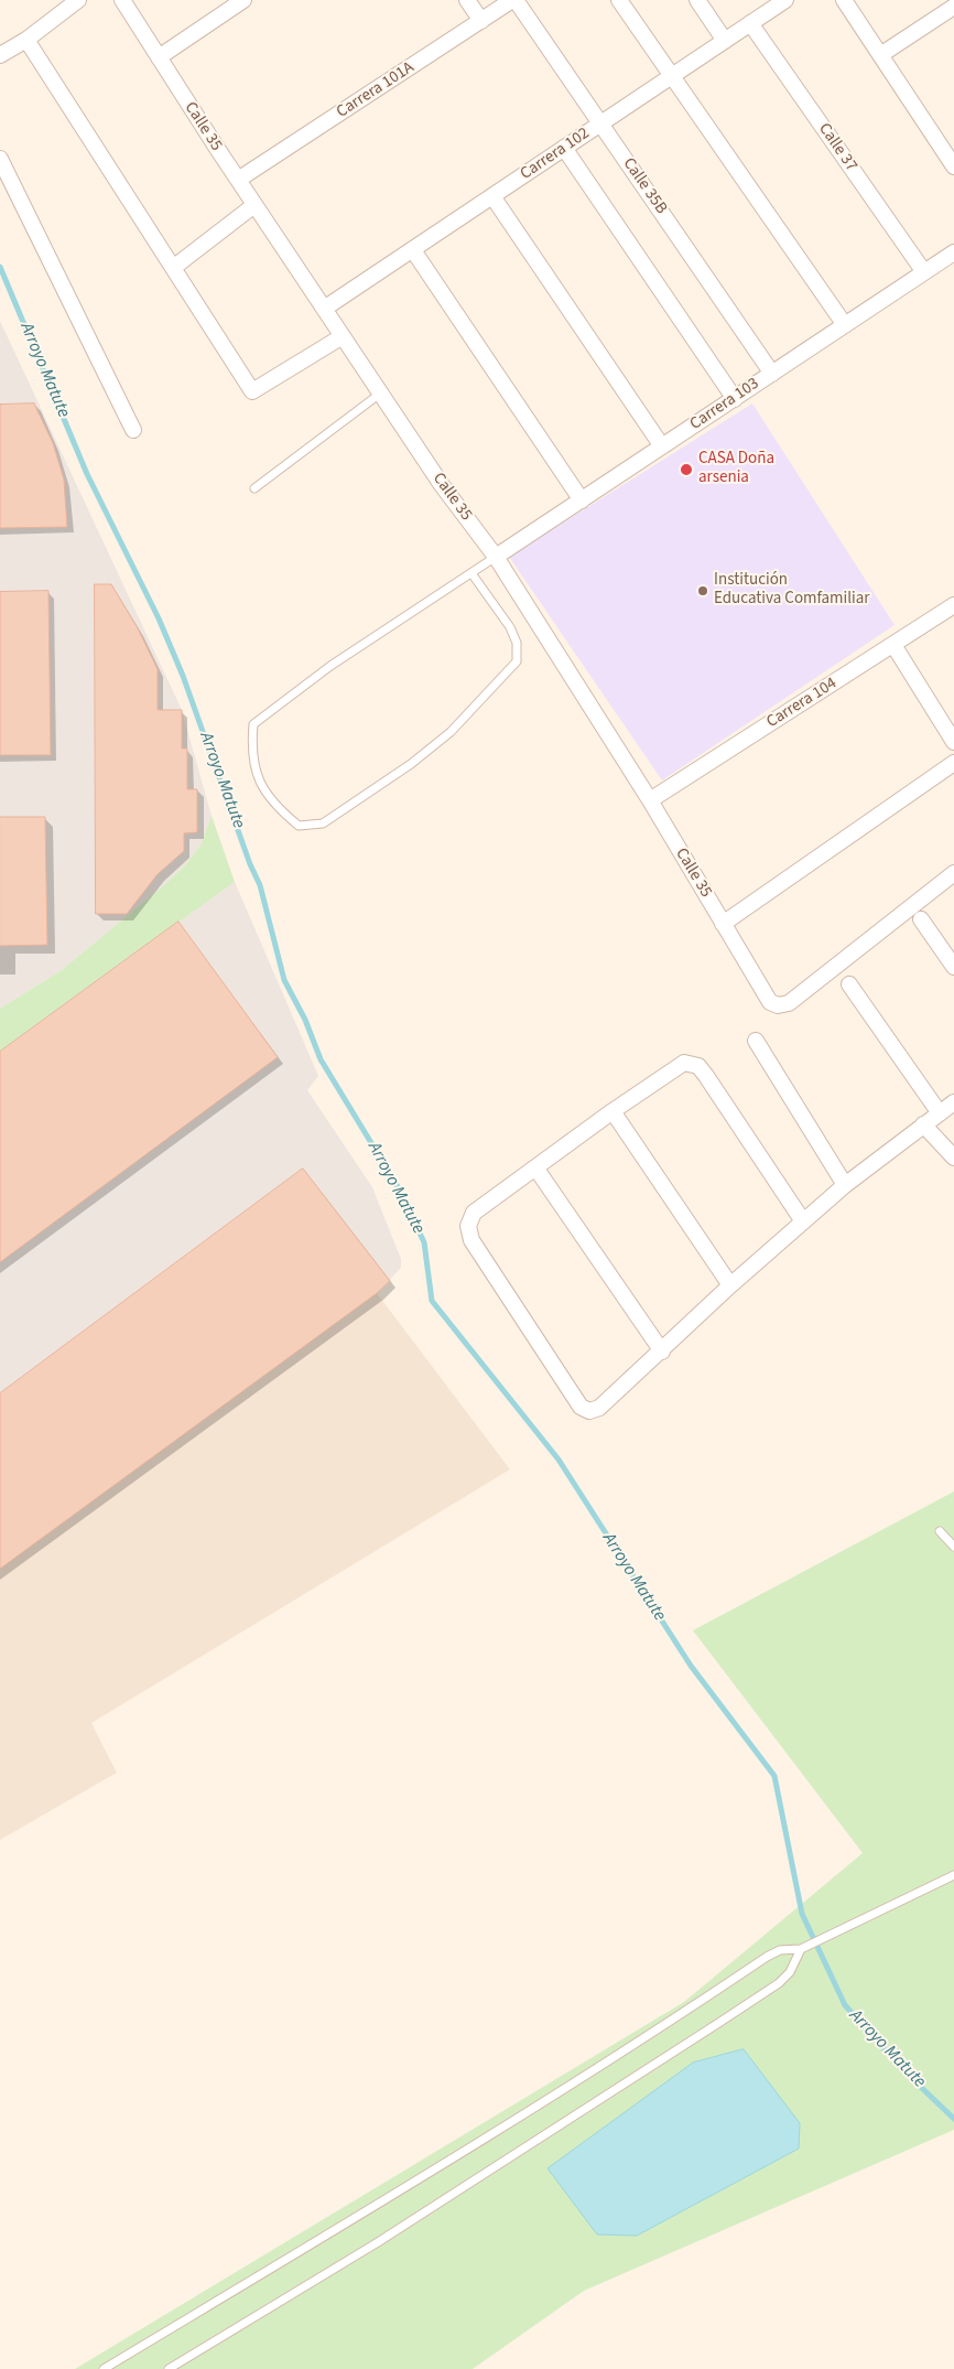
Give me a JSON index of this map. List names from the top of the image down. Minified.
{"streets":{"street":["Carrera 101A","Calle 35","Calle 37","Carrera 102","Calle 35B","Carrera 103","Carrera 104"]},"crossings":[["Carrera 101A","Calle 35"],["Carrera 101A","Calle 35B"],["Calle 35","Carrera 102"],["Calle 35","Carrera 103"],["Calle 35","Carrera 104"],["Calle 37","Carrera 102"],["Calle 37","Carrera 103"],["Carrera 102","Calle 35B"],["Calle 35B","Carrera 103"]],"water":["Arroyo Matute"],"places":["CASA Doña arsenia","Institución Educativa Comfamiliar"]}
